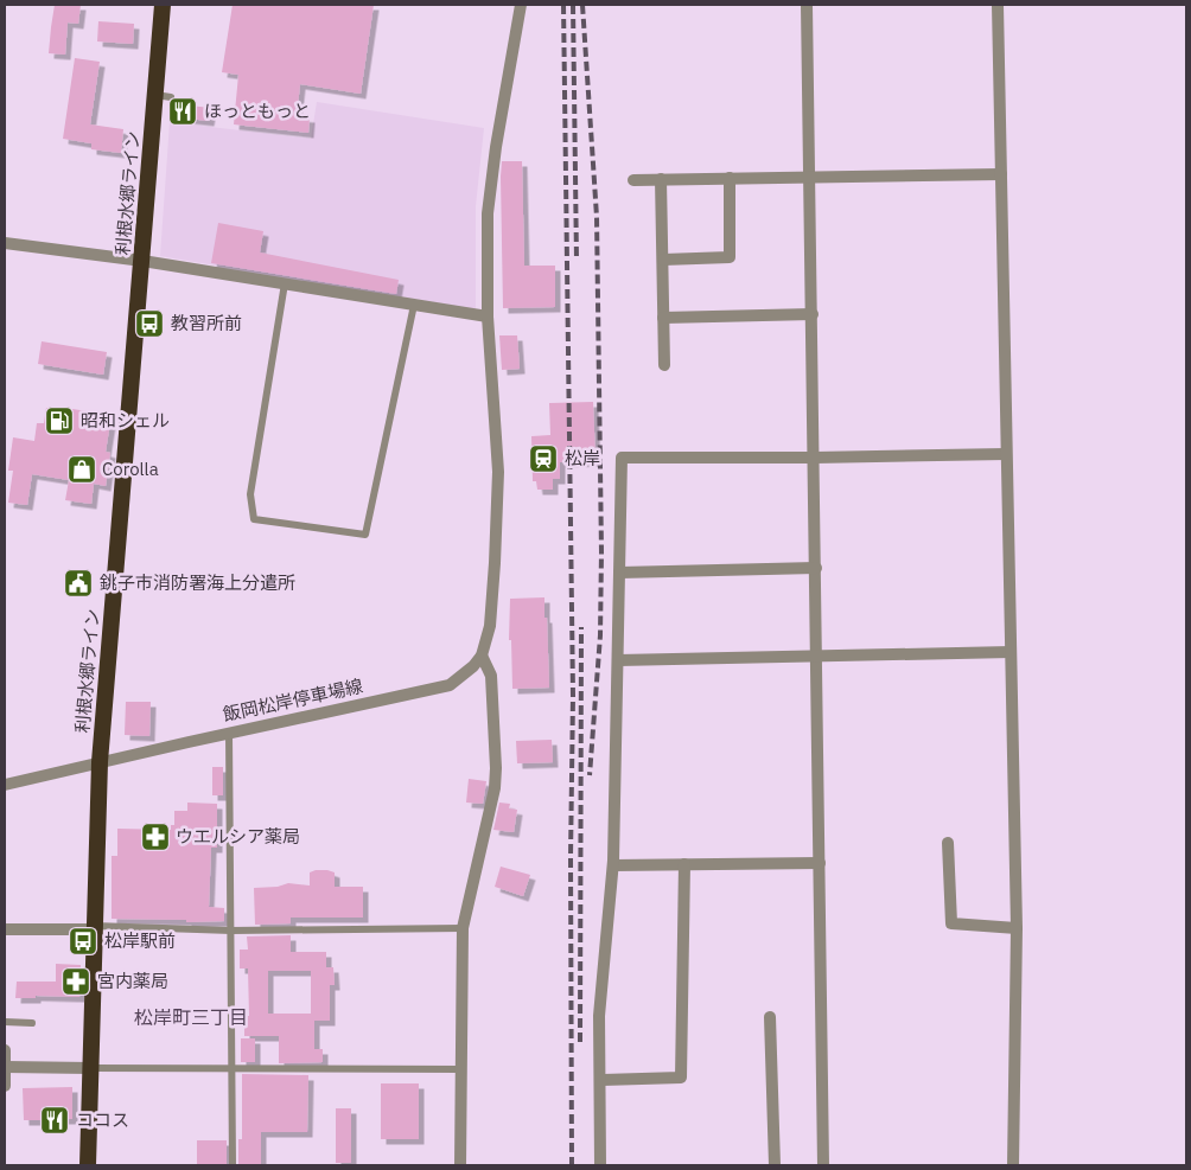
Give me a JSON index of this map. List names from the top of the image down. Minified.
{"streets":{"highway":["利根水郷ライン"],"street":["飯岡松岸停車場線"]},"crossings":[["利根水郷ライン","飯岡松岸停車場線"]],"districts":["松岸町三丁目"],"places":{"restaurant":["ほっともっと","ココス"],"bus stop":["教習所前","松岸駅前"],"fuel station":["昭和シェル"],"station":["松岸"],"shop":["Corolla"],"public building":["銚子市消防署海上分遣所"],"pharmacy":["ウエルシア薬局","宮内薬局"]}}
